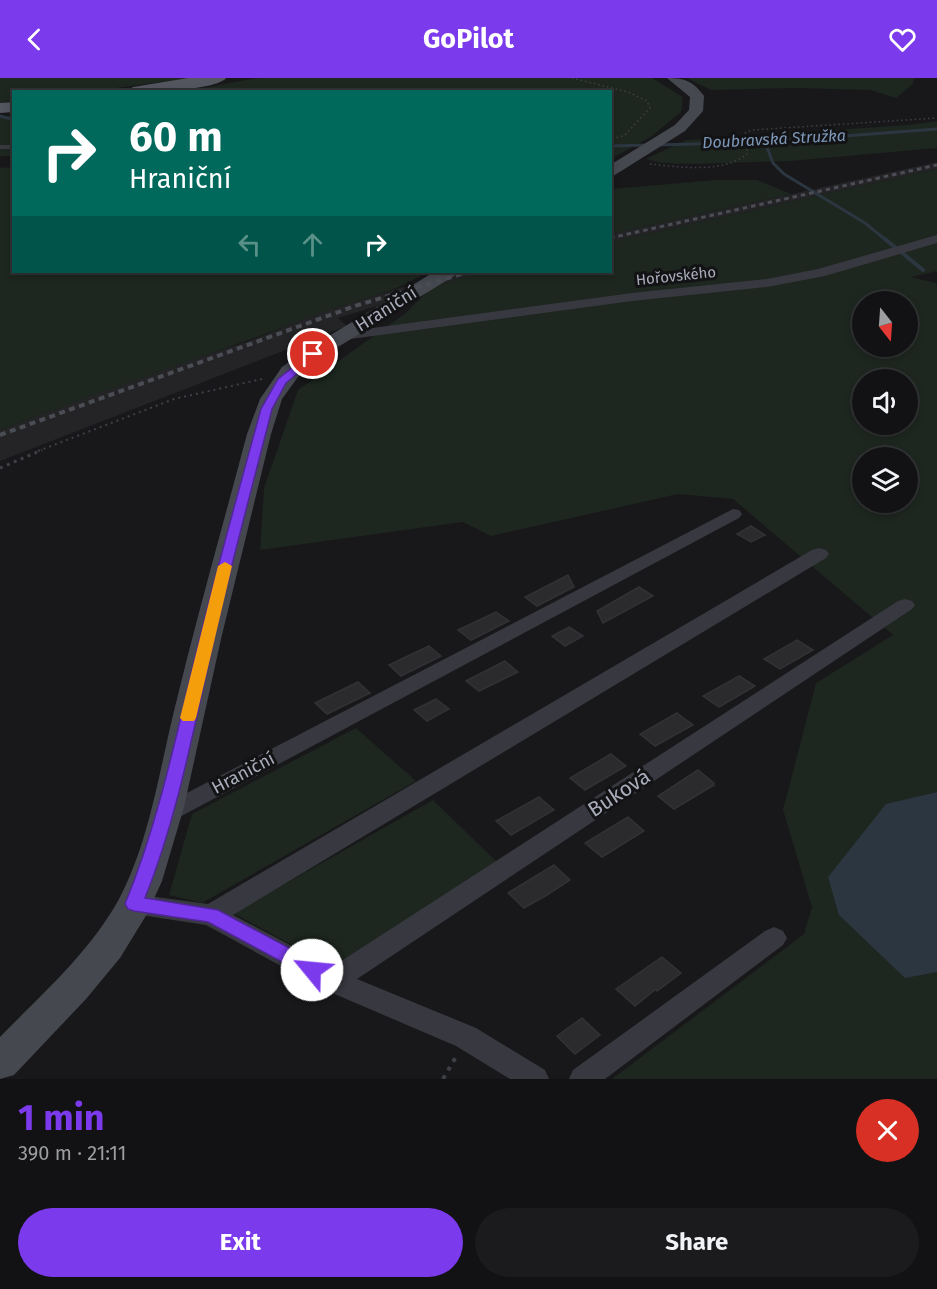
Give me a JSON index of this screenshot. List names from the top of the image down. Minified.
{"streets":{"main road":["Hraniční"],"street":["Hořovského","Buková"]},"crossings":[["Hořovského","Hraniční"]],"water":["Doubravská Stružka"],"north":"bottom","page":{"header":"GoPilot","turn":["60 m","Hraniční"],"heading":["1 min","390 m · 21:11"],"buttons":["Exit","Share"]}}
